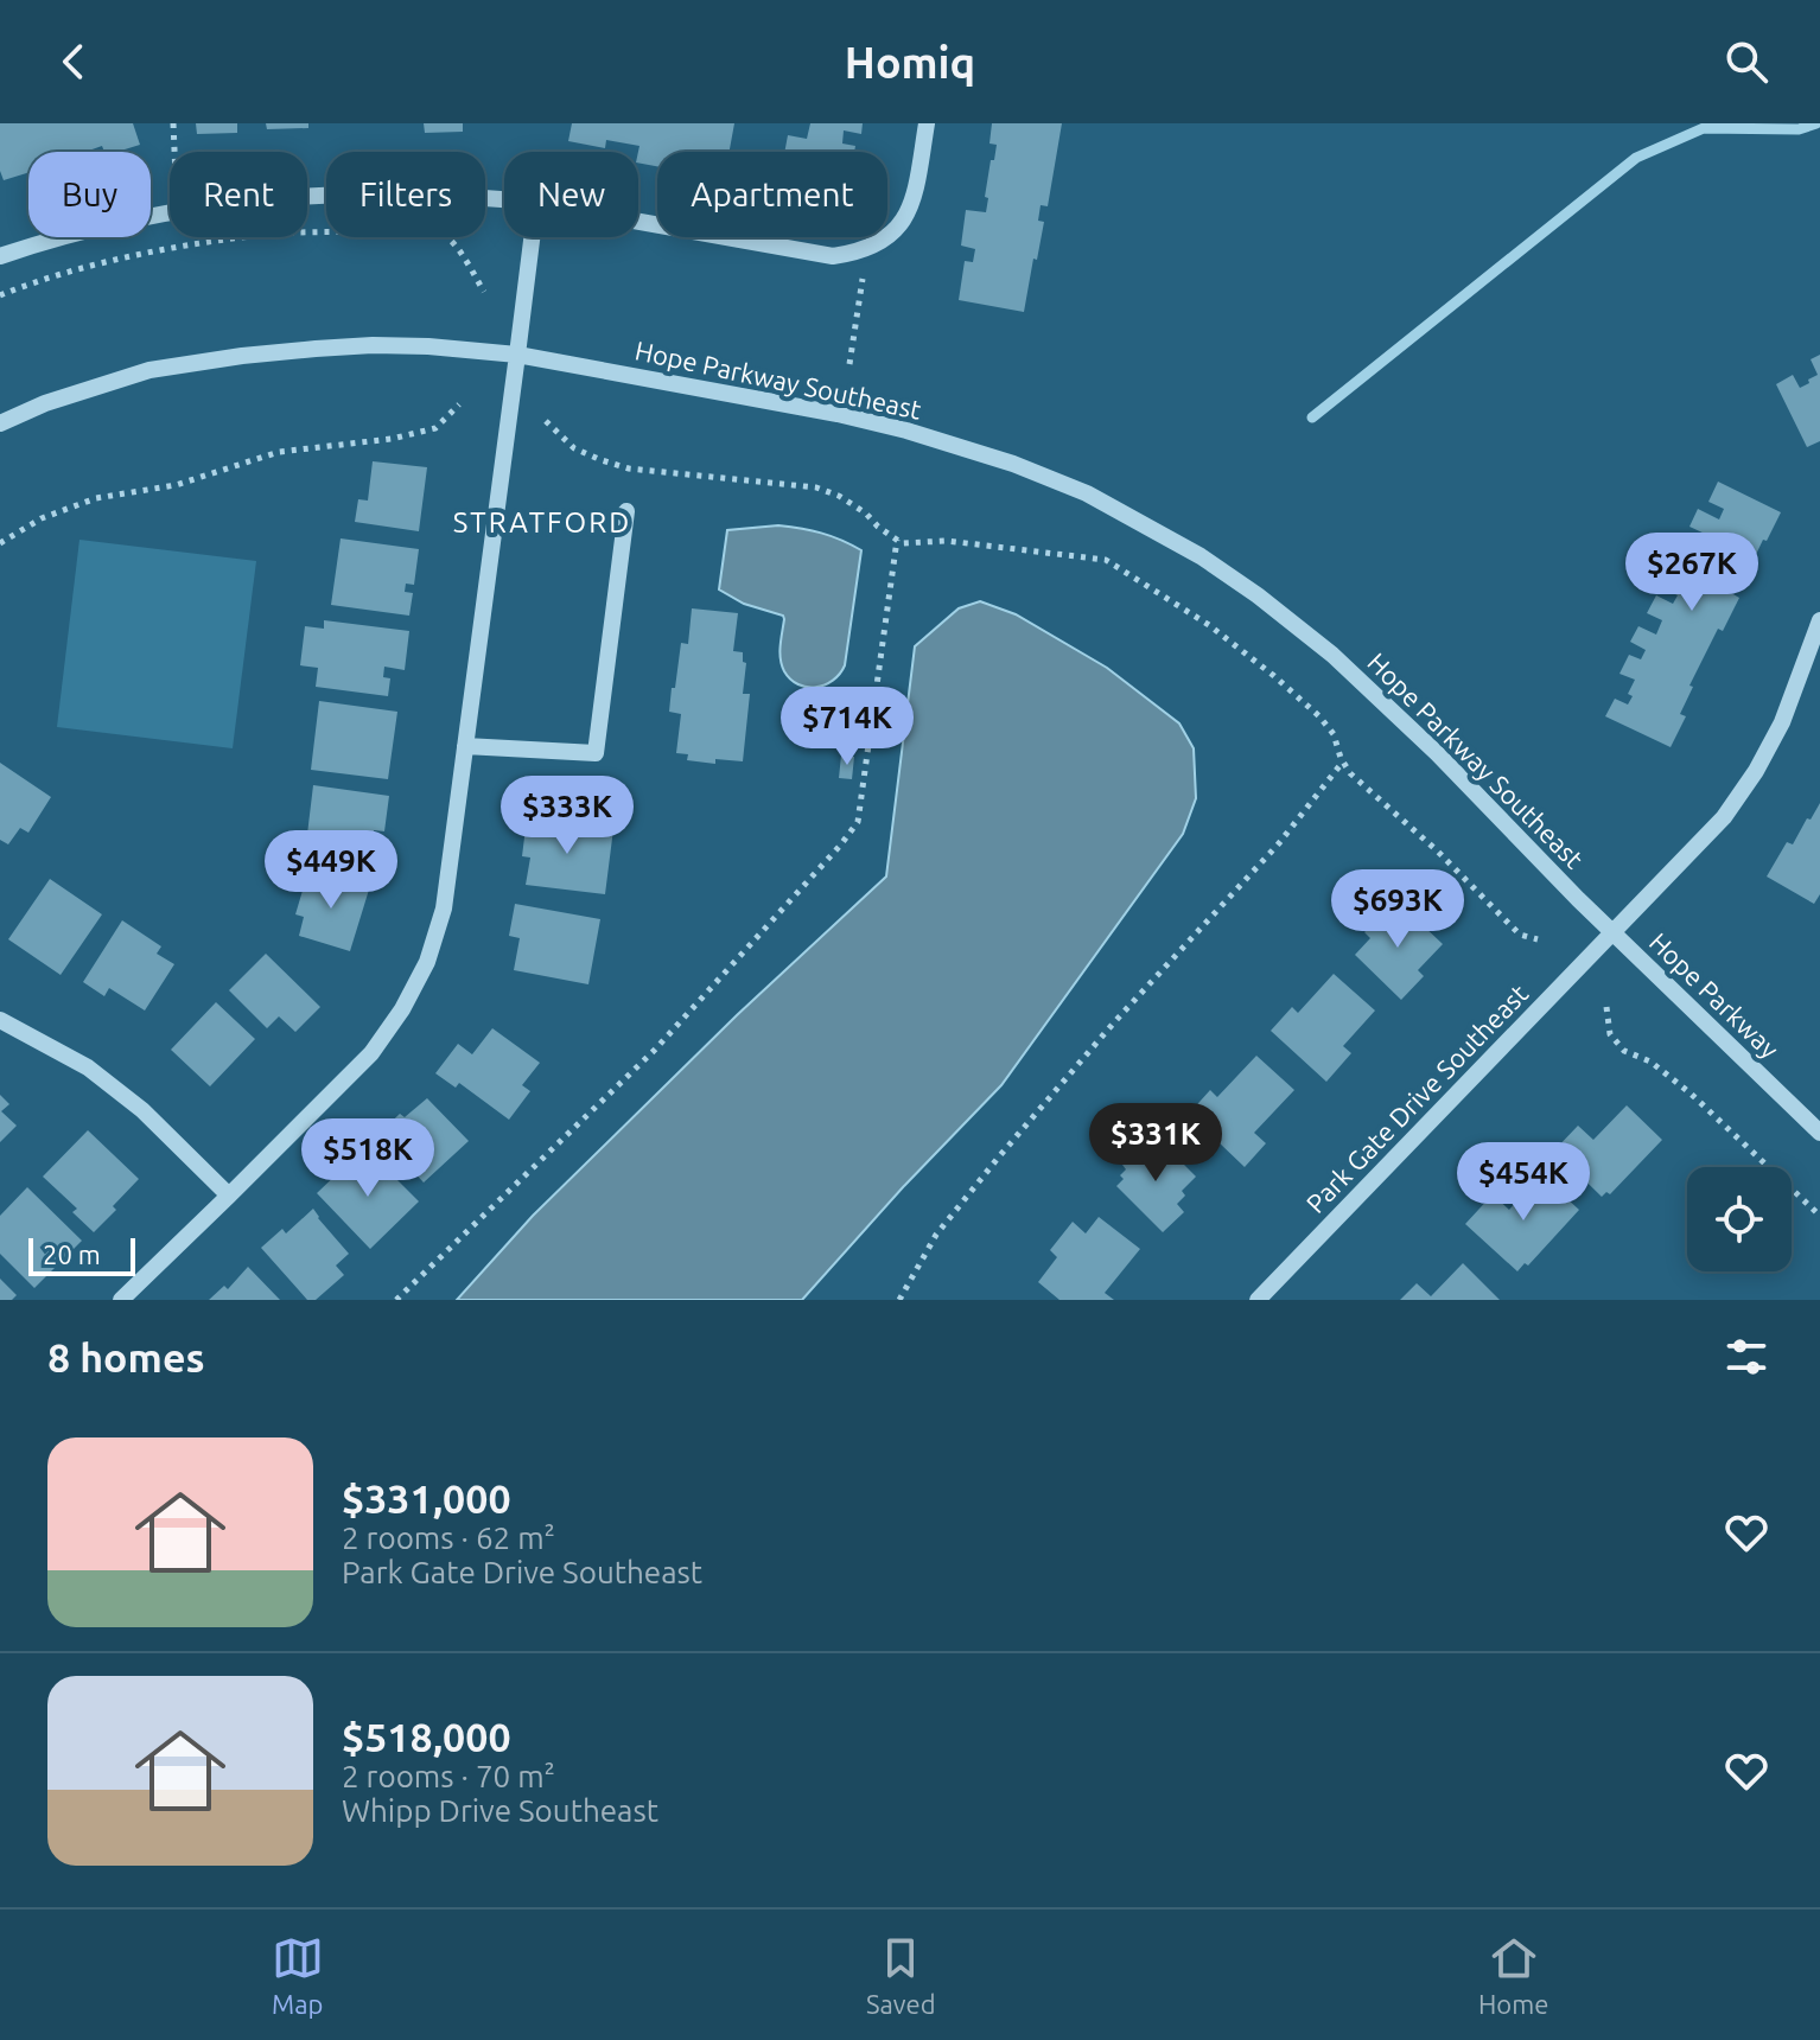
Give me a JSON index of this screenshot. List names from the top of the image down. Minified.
{"streets":{"street":["Hope Parkway Southeast","Hope Parkway","Park Gate Drive Southeast"]},"crossings":[["Hope Parkway Southeast","Hope Parkway"],["Hope Parkway Southeast","Park Gate Drive Southeast"],["Hope Parkway","Park Gate Drive Southeast"]],"districts":["STRATFORD"],"scale_bar":"20 m","page":{"header":"Homiq","chip":["Buy","Rent","Filters","New","Apartment"],"price":["$267K","$714K","$333K","$449K","$693K","$331K","$518K","$454K"],"scale":"20 m","heading":"8 homes","list":[{"name":"$331,000","note":"2 rooms · 62 m² · Park Gate Drive Southeast"},{"name":"$518,000","note":"2 rooms · 70 m² · Whipp Drive Southeast"}],"tabs":["Map","Saved","Home"]}}
